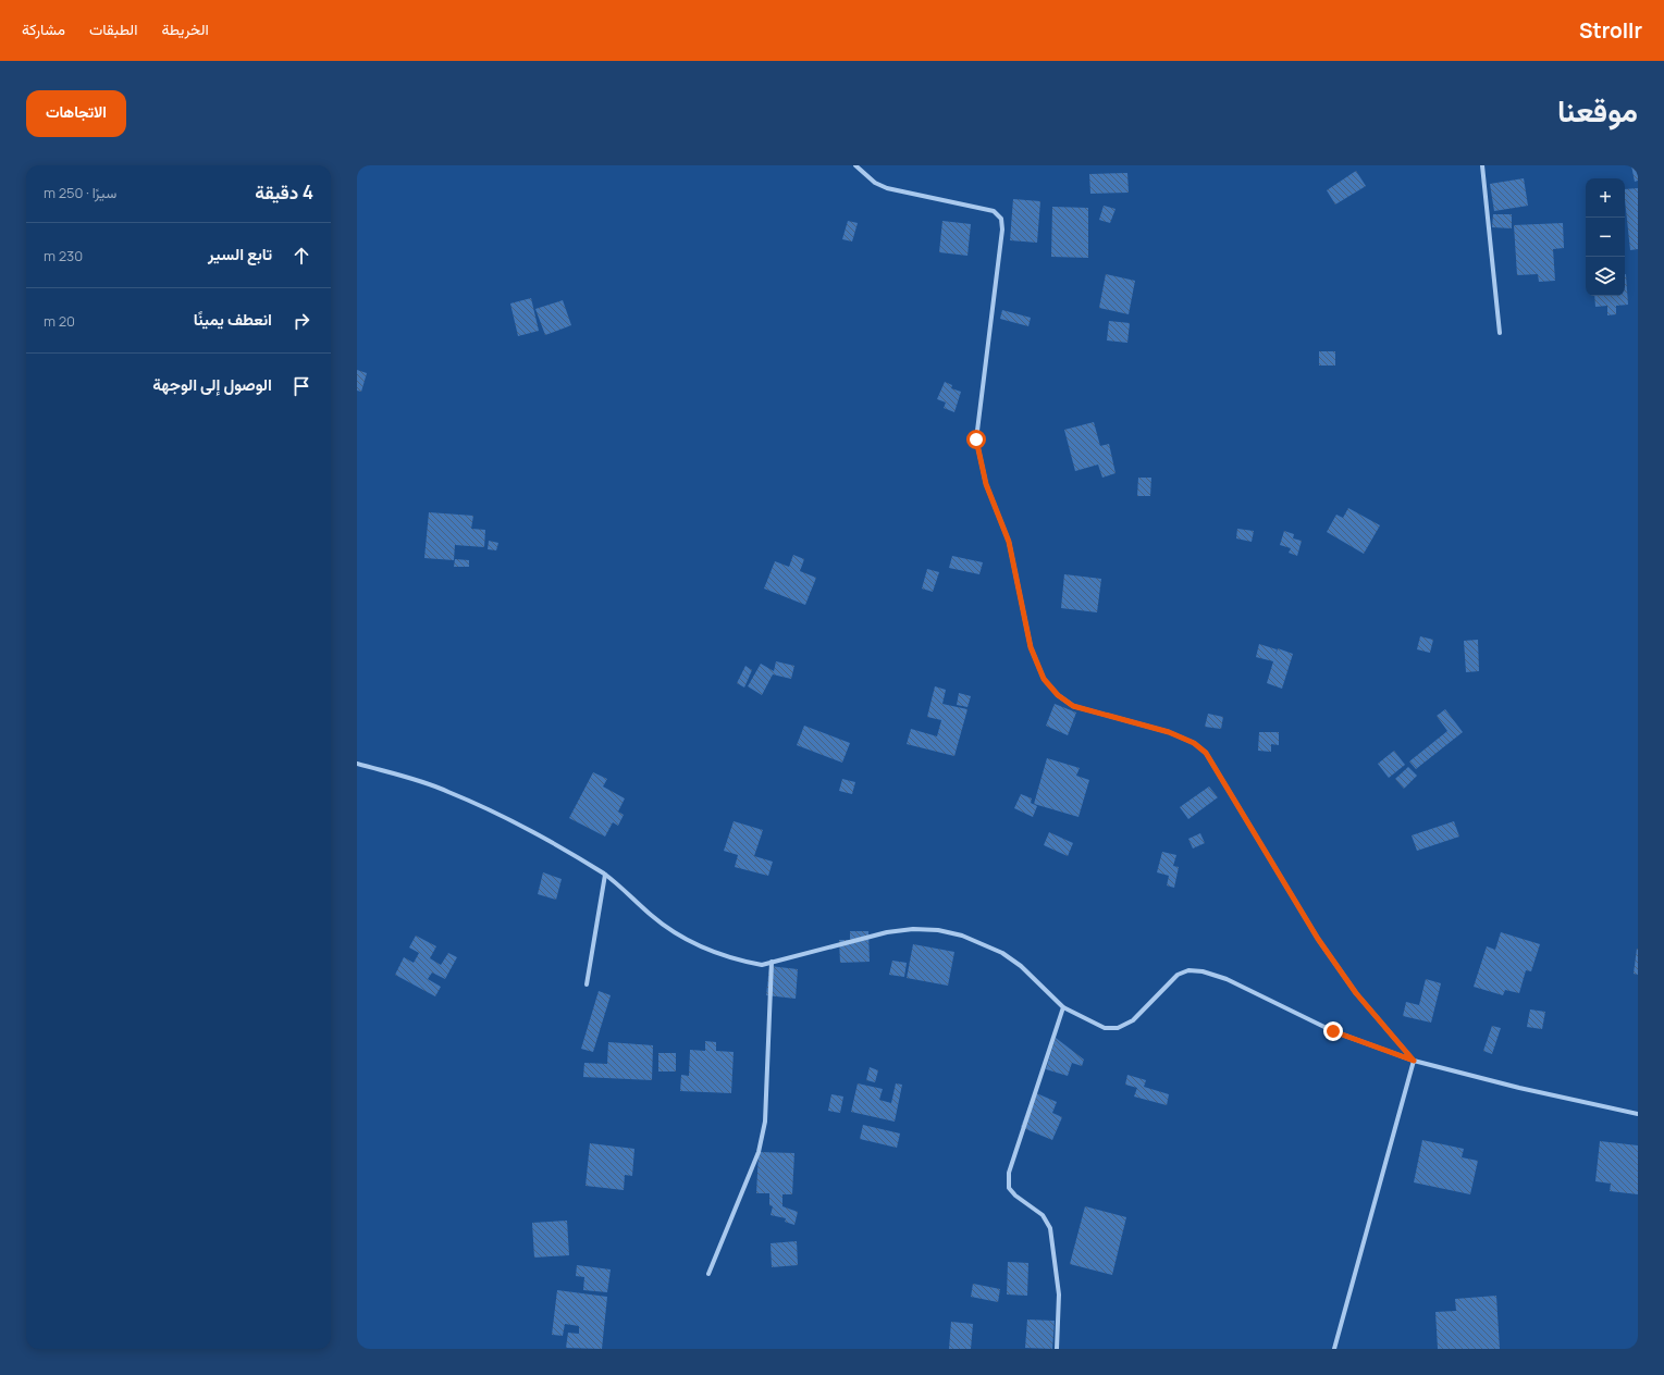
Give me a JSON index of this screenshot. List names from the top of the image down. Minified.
{"page":{"header":"Strollr","nav":["الخريطة","الطبقات","مشاركة"],"title":"موقعنا","buttons":"الاتجاهات","heading":["4 دقيقة","سيرًا · 250 m"],"map_buttons":["+","−"],"list":[["تابع السير","230 m"],["انعطف يمينًا","20 m"],"الوصول إلى الوجهة"]}}
